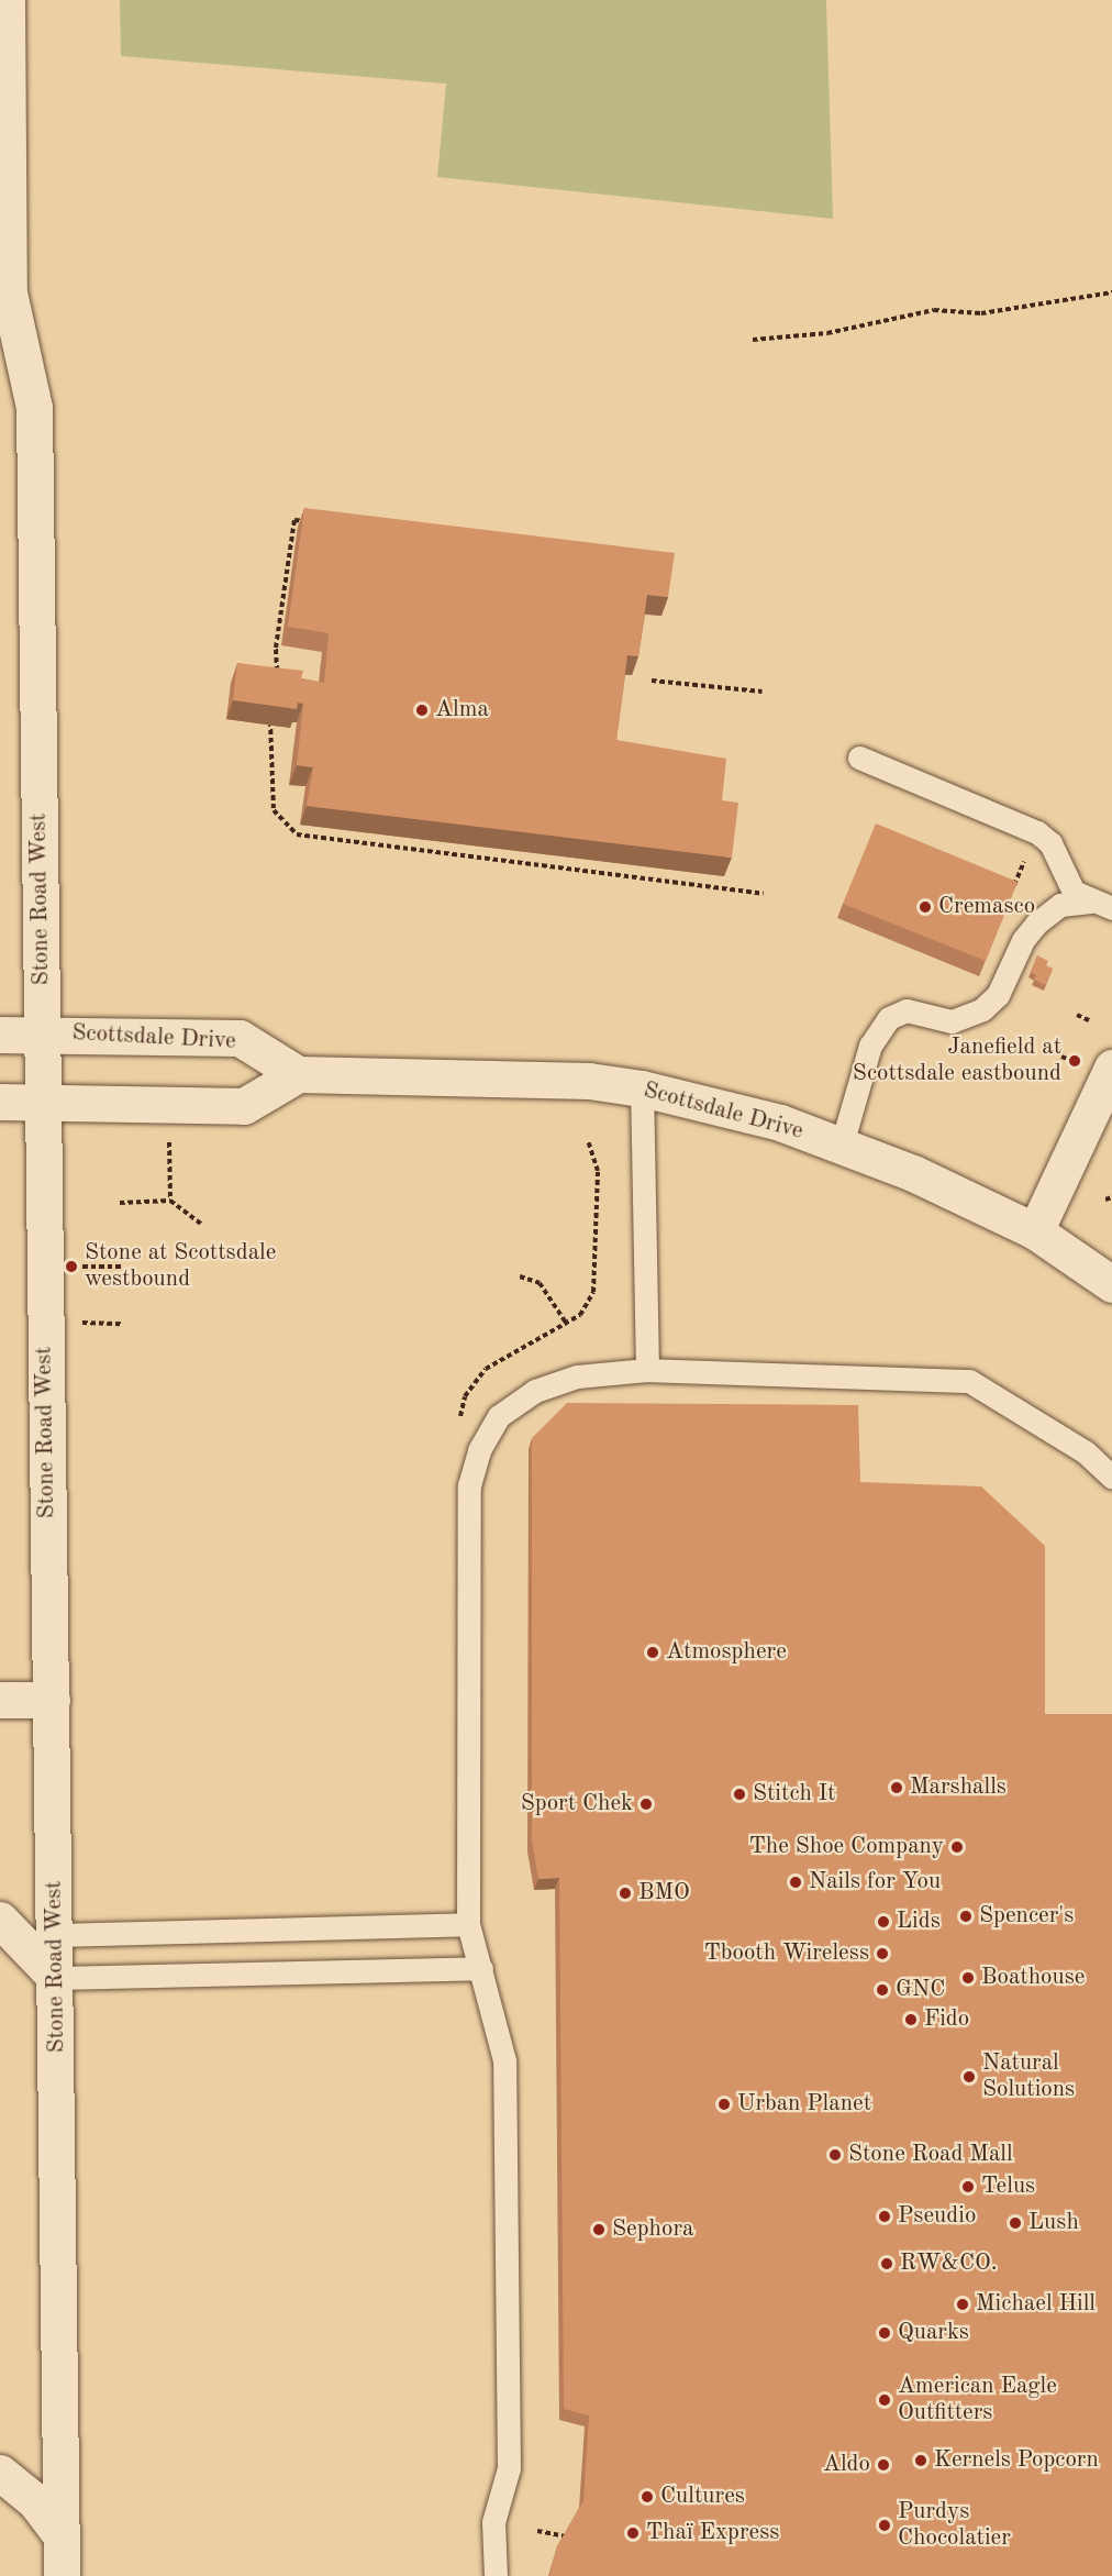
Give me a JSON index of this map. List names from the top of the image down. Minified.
{"streets":{"main road":["Stone Road West","Scottsdale Drive"]},"crossings":[["Stone Road West","Scottsdale Drive"]],"places":["Alma","Cremasco","Janefield at Scottsdale eastbound","Stone at Scottsdale westbound","Atmosphere","Marshalls","Stitch It","Sport Chek","The Shoe Company","Nails for You","BMO","Spencer's","Lids","Tbooth Wireless","Boathouse","GNC","Fido","Natural Solutions","Urban Planet","Stone Road Mall","Telus","Pseudio","Lush","Sephora","RW&CO.","Michael Hill","Quarks","American Eagle Outfitters","Kernels Popcorn","Aldo","Cultures","Purdys Chocolatier","Thaï Express"]}
